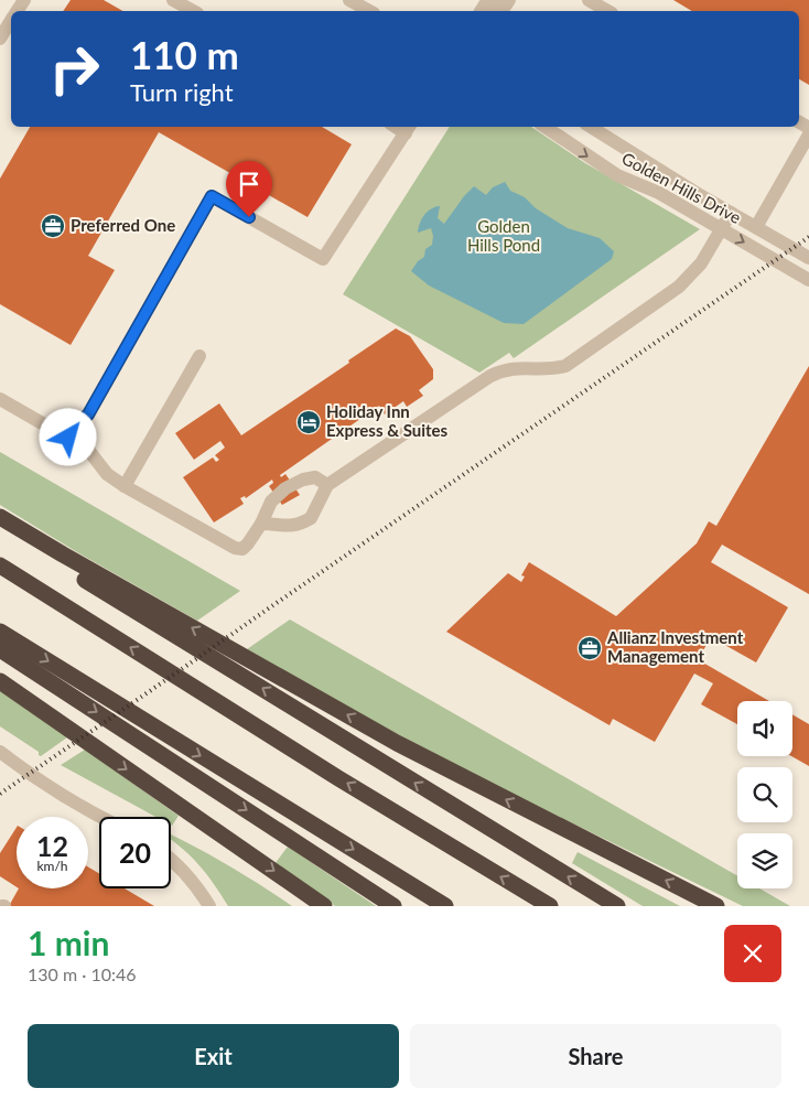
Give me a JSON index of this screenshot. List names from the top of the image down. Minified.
{"streets":{"street":["Golden Hills Drive"]},"parks":["Golden Hills Pond"],"places":{"office":["Preferred One","Allianz Investment Management"],"hotel":["Holiday Inn Express & Suites"]},"page":{"turn":["110 m","Turn right"],"speed":"12 km/h","limit":"20","heading":["1 min","130 m · 10:46"],"buttons":["Exit","Share"]}}
